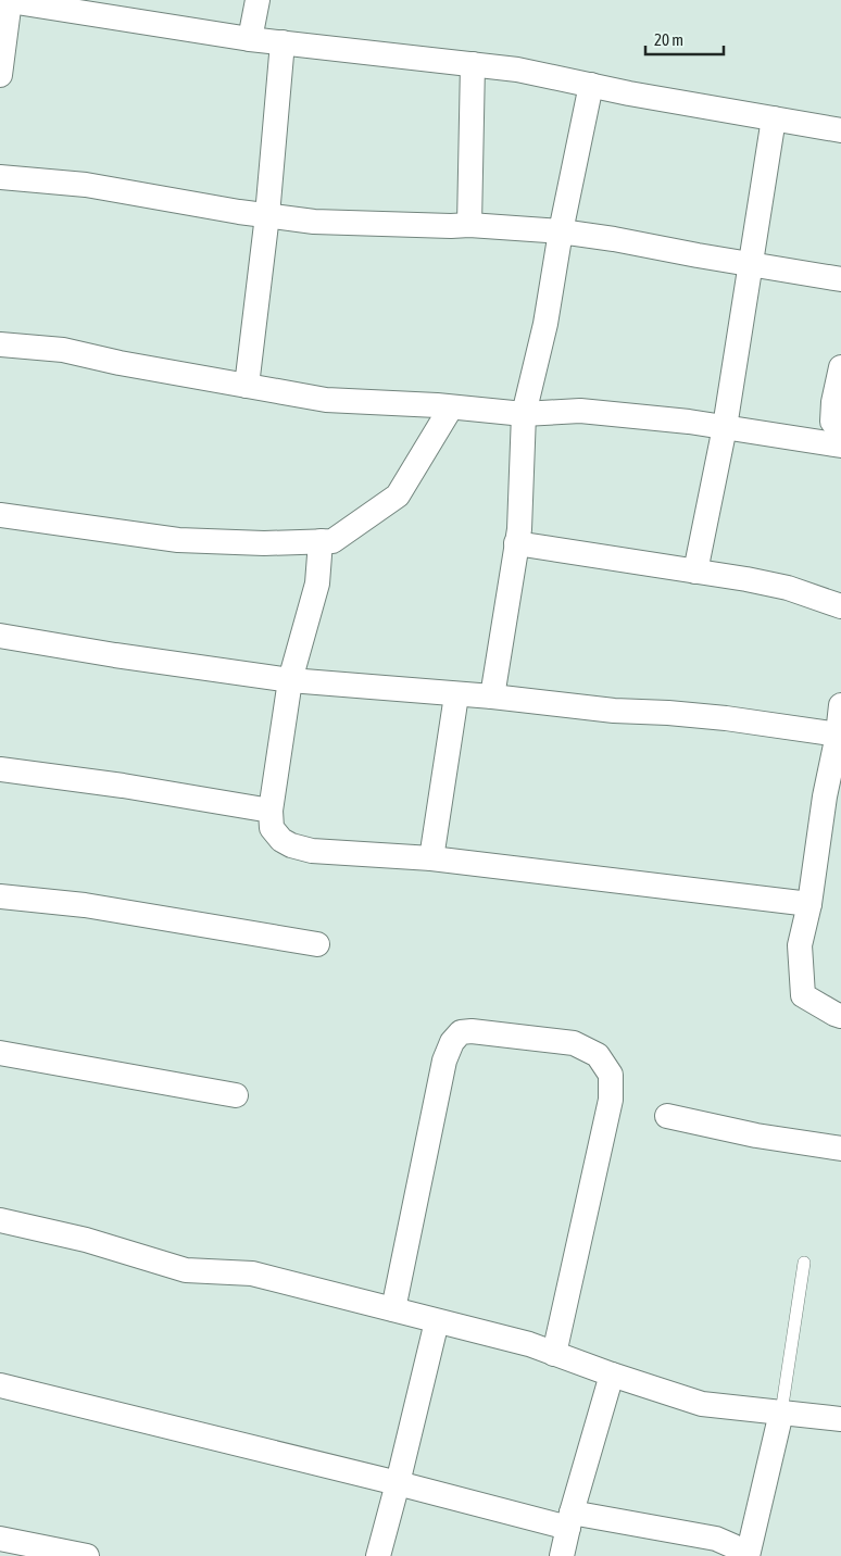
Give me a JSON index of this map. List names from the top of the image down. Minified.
{"scale_bar":"20 m"}
